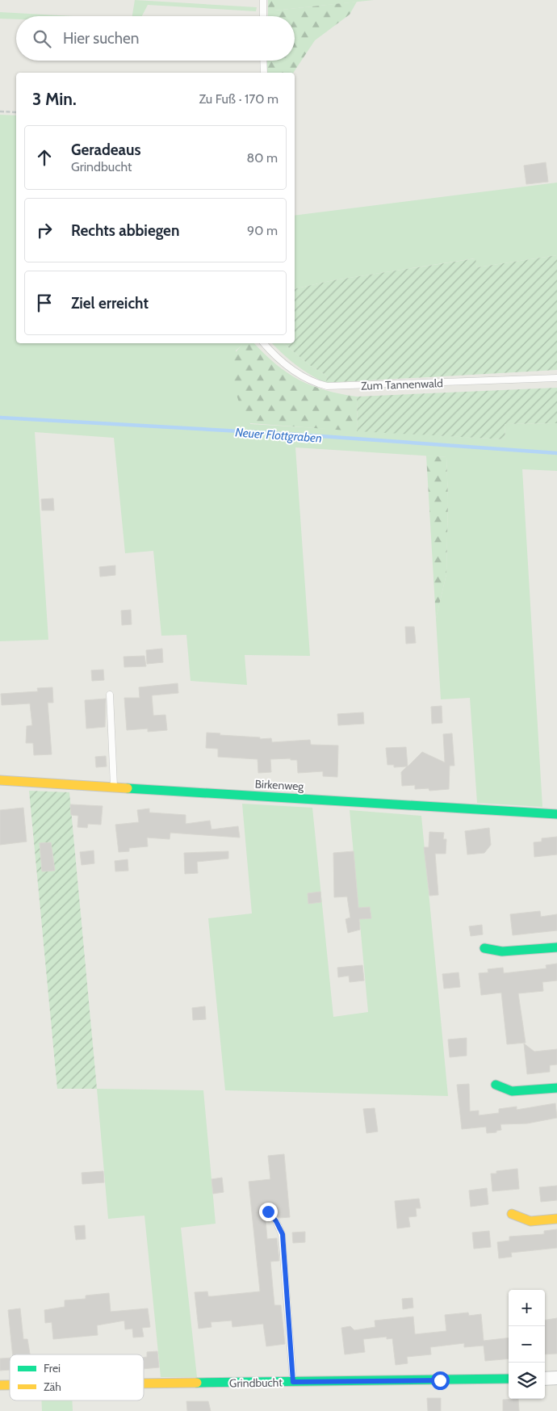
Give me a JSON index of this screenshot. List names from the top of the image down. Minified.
{"streets":{"street":["Birkenweg","Grindbucht"],"lane":["Zum Tannenwald"]},"water":["Neuer Flottgraben"],"legend":["Frei","Zäh"],"page":{"search":"Hier suchen","heading":["3 Min.","Zu Fuß · 170 m"],"list":[["Geradeaus","Grindbucht","80 m"],["Rechts abbiegen","90 m"],"Ziel erreicht"],"map_buttons":["+","−"]}}
